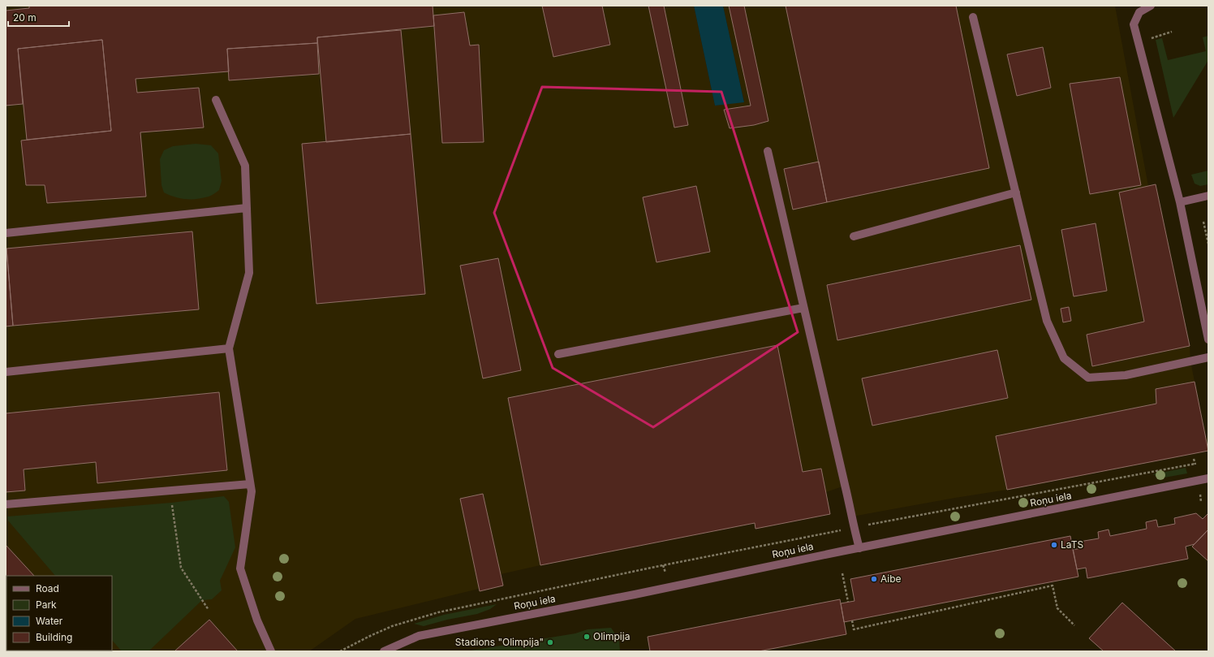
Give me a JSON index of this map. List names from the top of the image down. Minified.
{"streets":{"street":["Roņu iela"]},"places":["LaTS","Aibe","Olimpija","Stadions \"Olimpija\""],"legend":["Road","Park","Water","Building"],"scale_bar":"20 m"}
